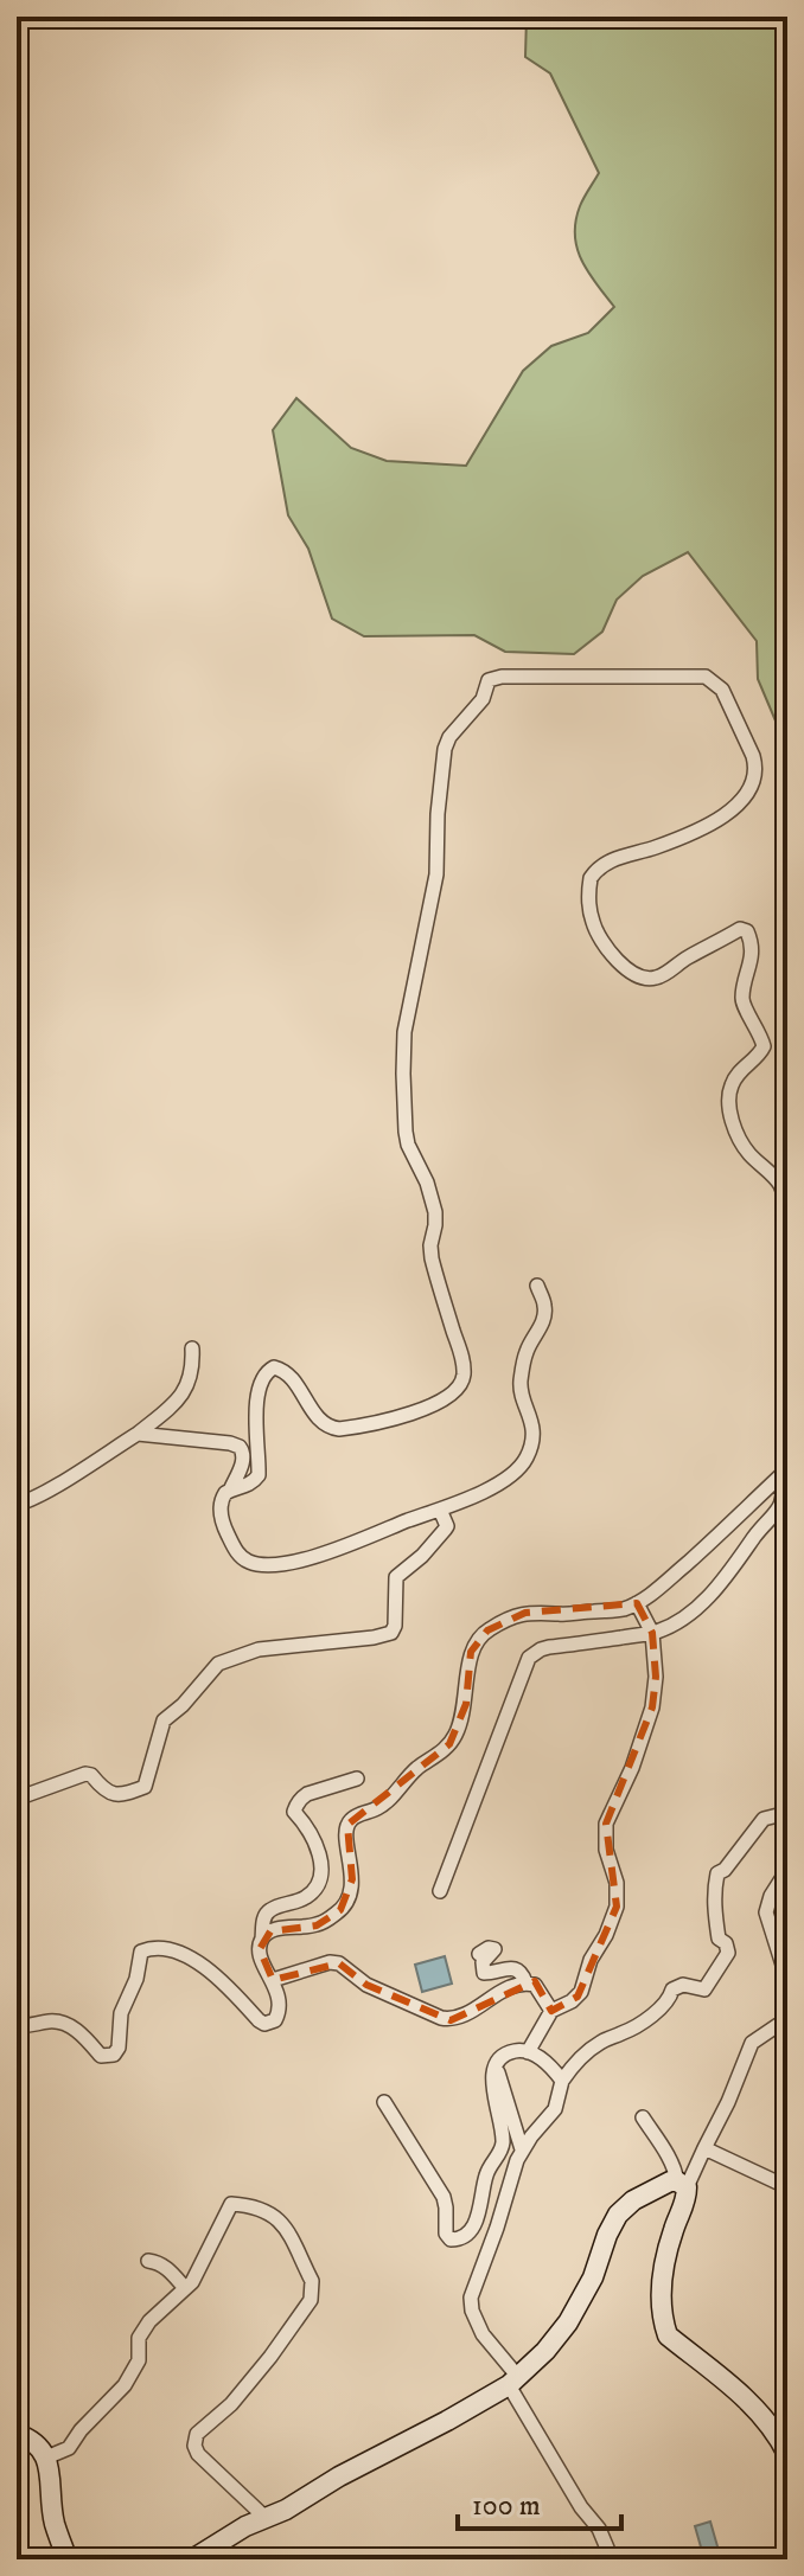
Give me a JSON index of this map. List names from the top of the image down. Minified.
{"scale_bar":"100 m"}
